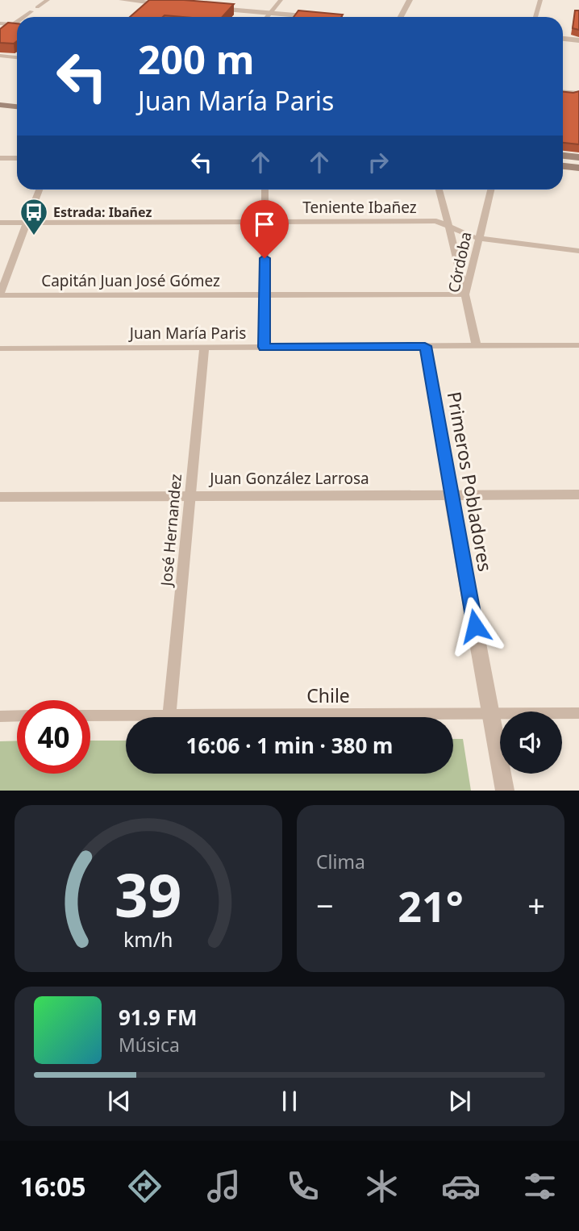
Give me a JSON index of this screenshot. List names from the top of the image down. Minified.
{"streets":{"street":["Teniente Ibañez","Córdoba","Capitán Juan José Gómez","Juan María Paris","Juan González Larrosa","Primeros Pobladores","José Hernandez","Chile"]},"crossings":[["Teniente Ibañez","Córdoba"],["Córdoba","Capitán Juan José Gómez"],["Córdoba","Juan María Paris"],["Juan María Paris","Primeros Pobladores"],["Juan María Paris","José Hernandez"],["Juan González Larrosa","Primeros Pobladores"],["Juan González Larrosa","José Hernandez"],["Primeros Pobladores","Chile"],["José Hernandez","Chile"]],"places":{"bus stop":["Estrada: Ibañez"]},"page":{"turn":["200 m","Juan María Paris"],"limit":"40","trip":"16:06 · 1 min · 380 m","tile":"Clima","heat":["−","21°","+"],"song":["91.9 FM","Música"],"tabs":"16:05","gauge":["39","km/h"]}}
